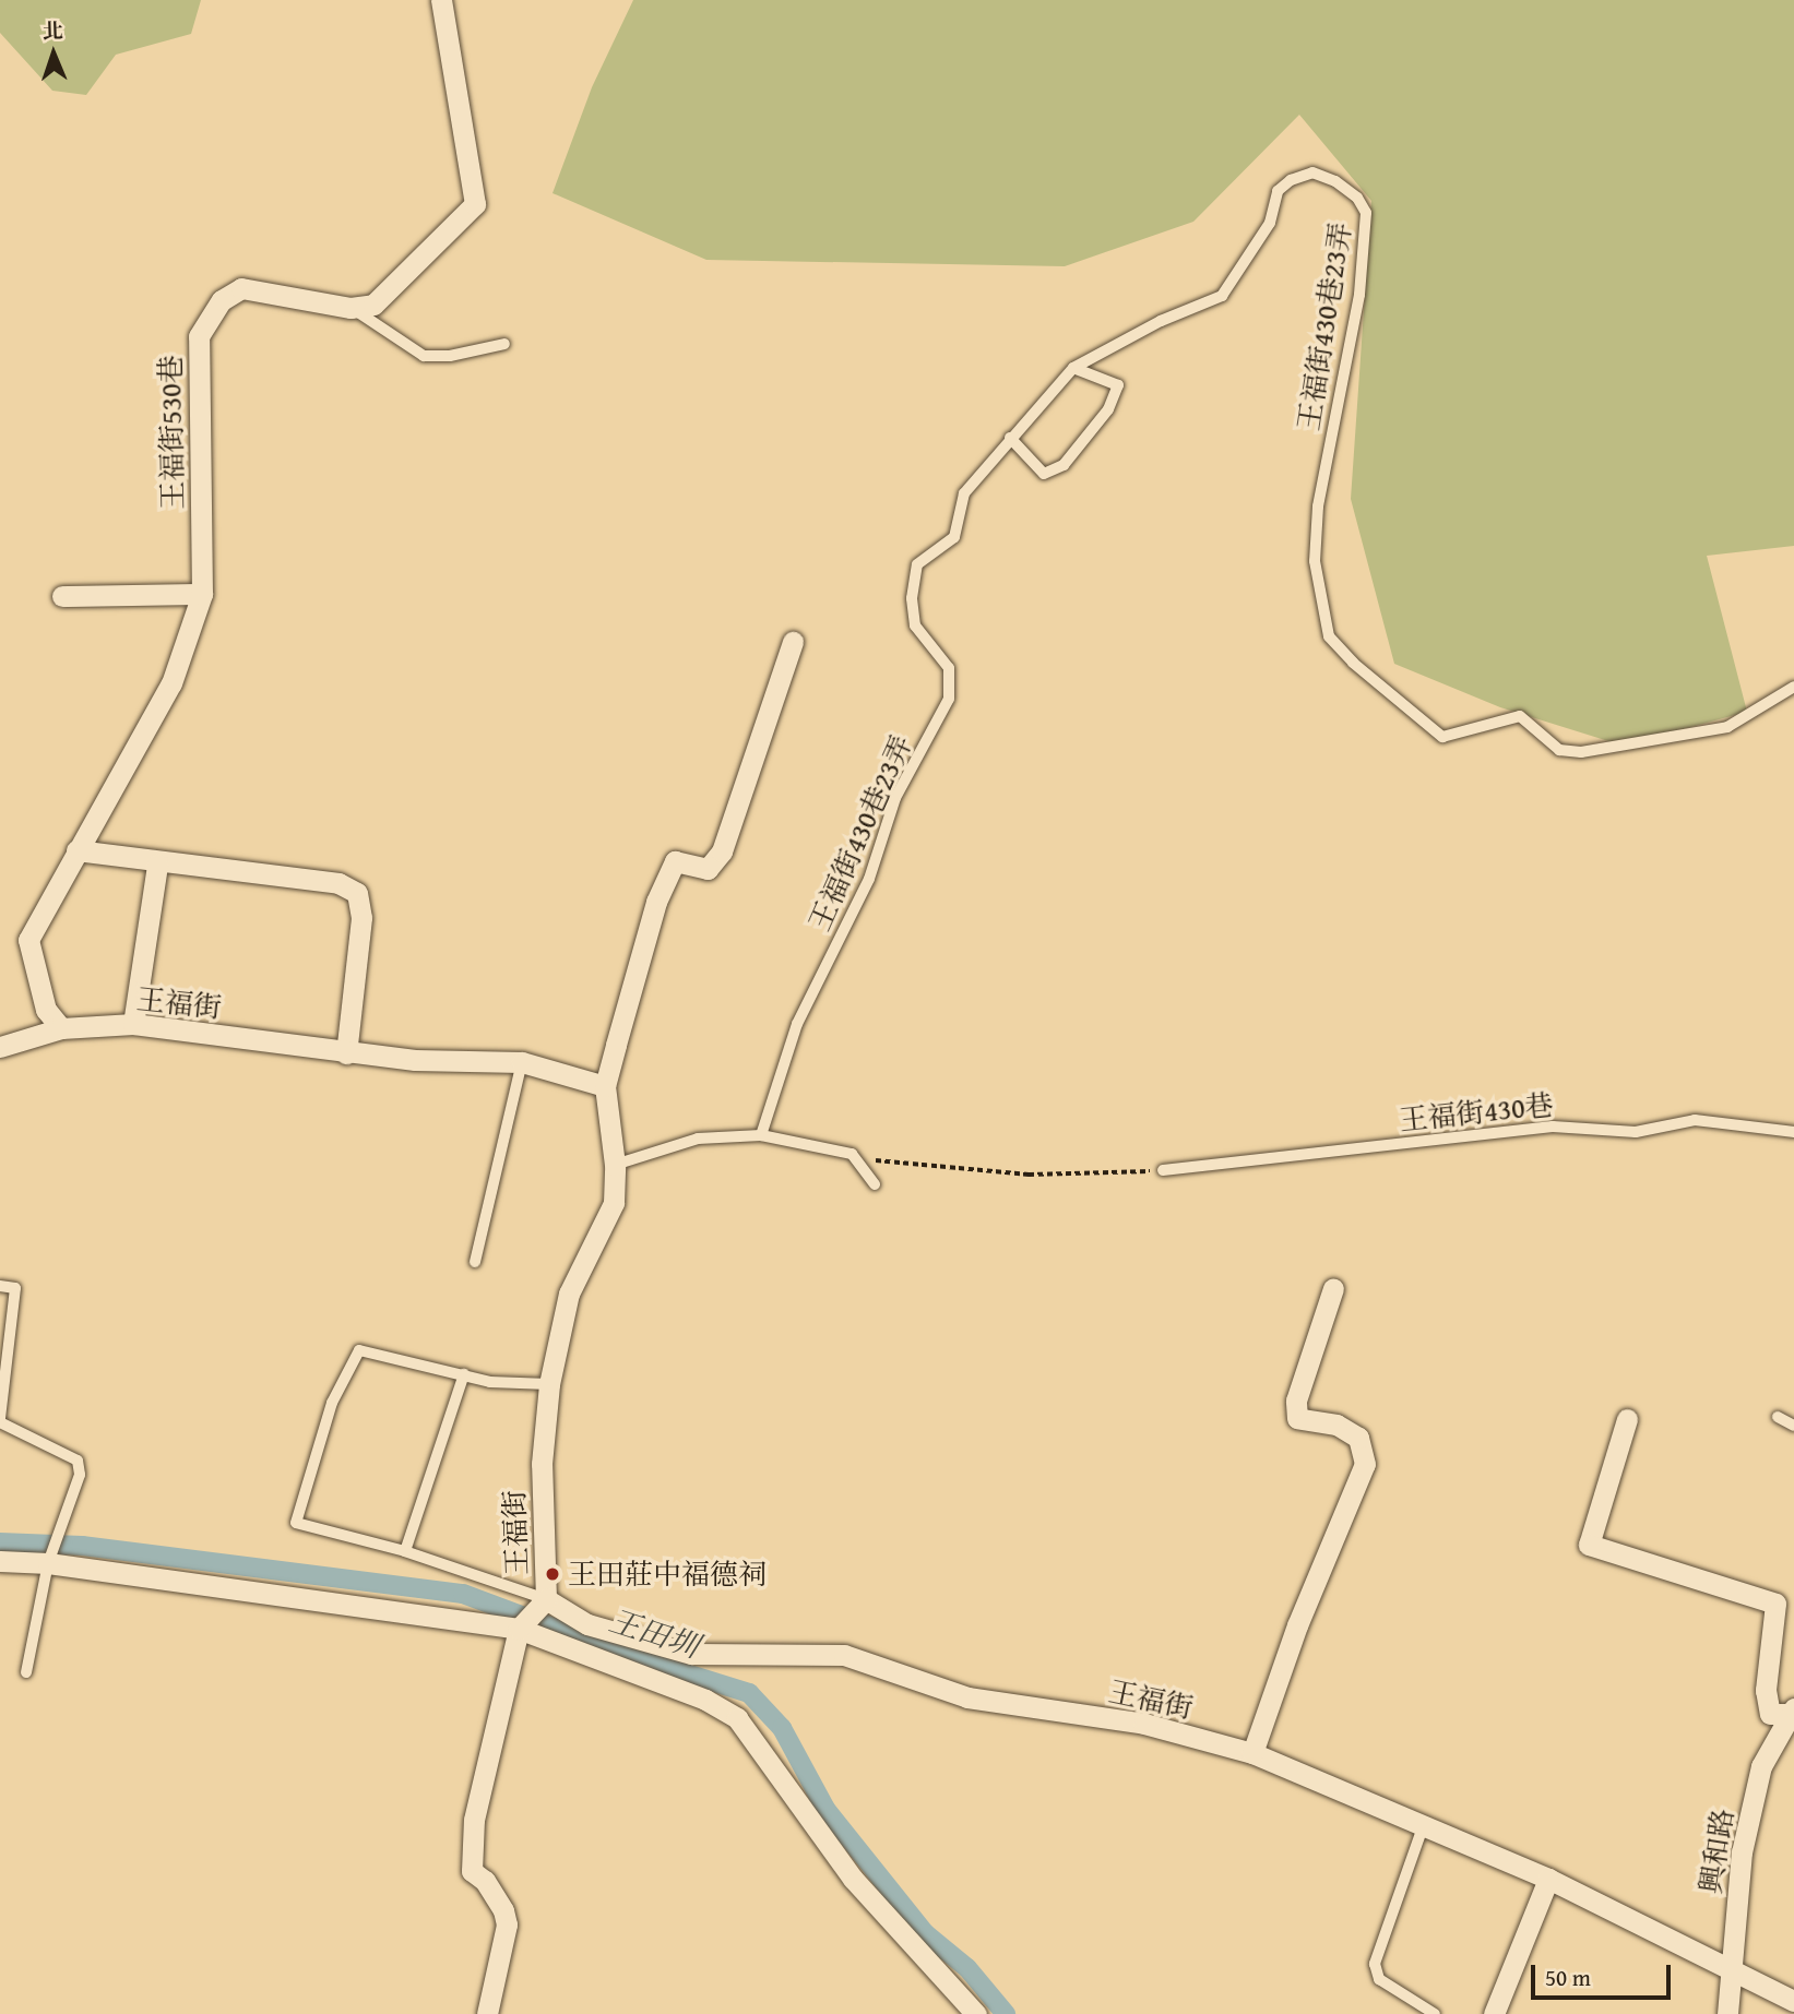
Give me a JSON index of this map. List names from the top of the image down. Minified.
{"streets":{"street":["王福街530巷","王福街","興和路"],"lane":["王福街430巷23弄","王福街430巷"]},"crossings":[["王福街530巷","王福街"],["王福街","興和路"]],"water":["王田圳"],"places":["王田莊中福德祠"],"scale_bar":"50 m","north":"top"}
